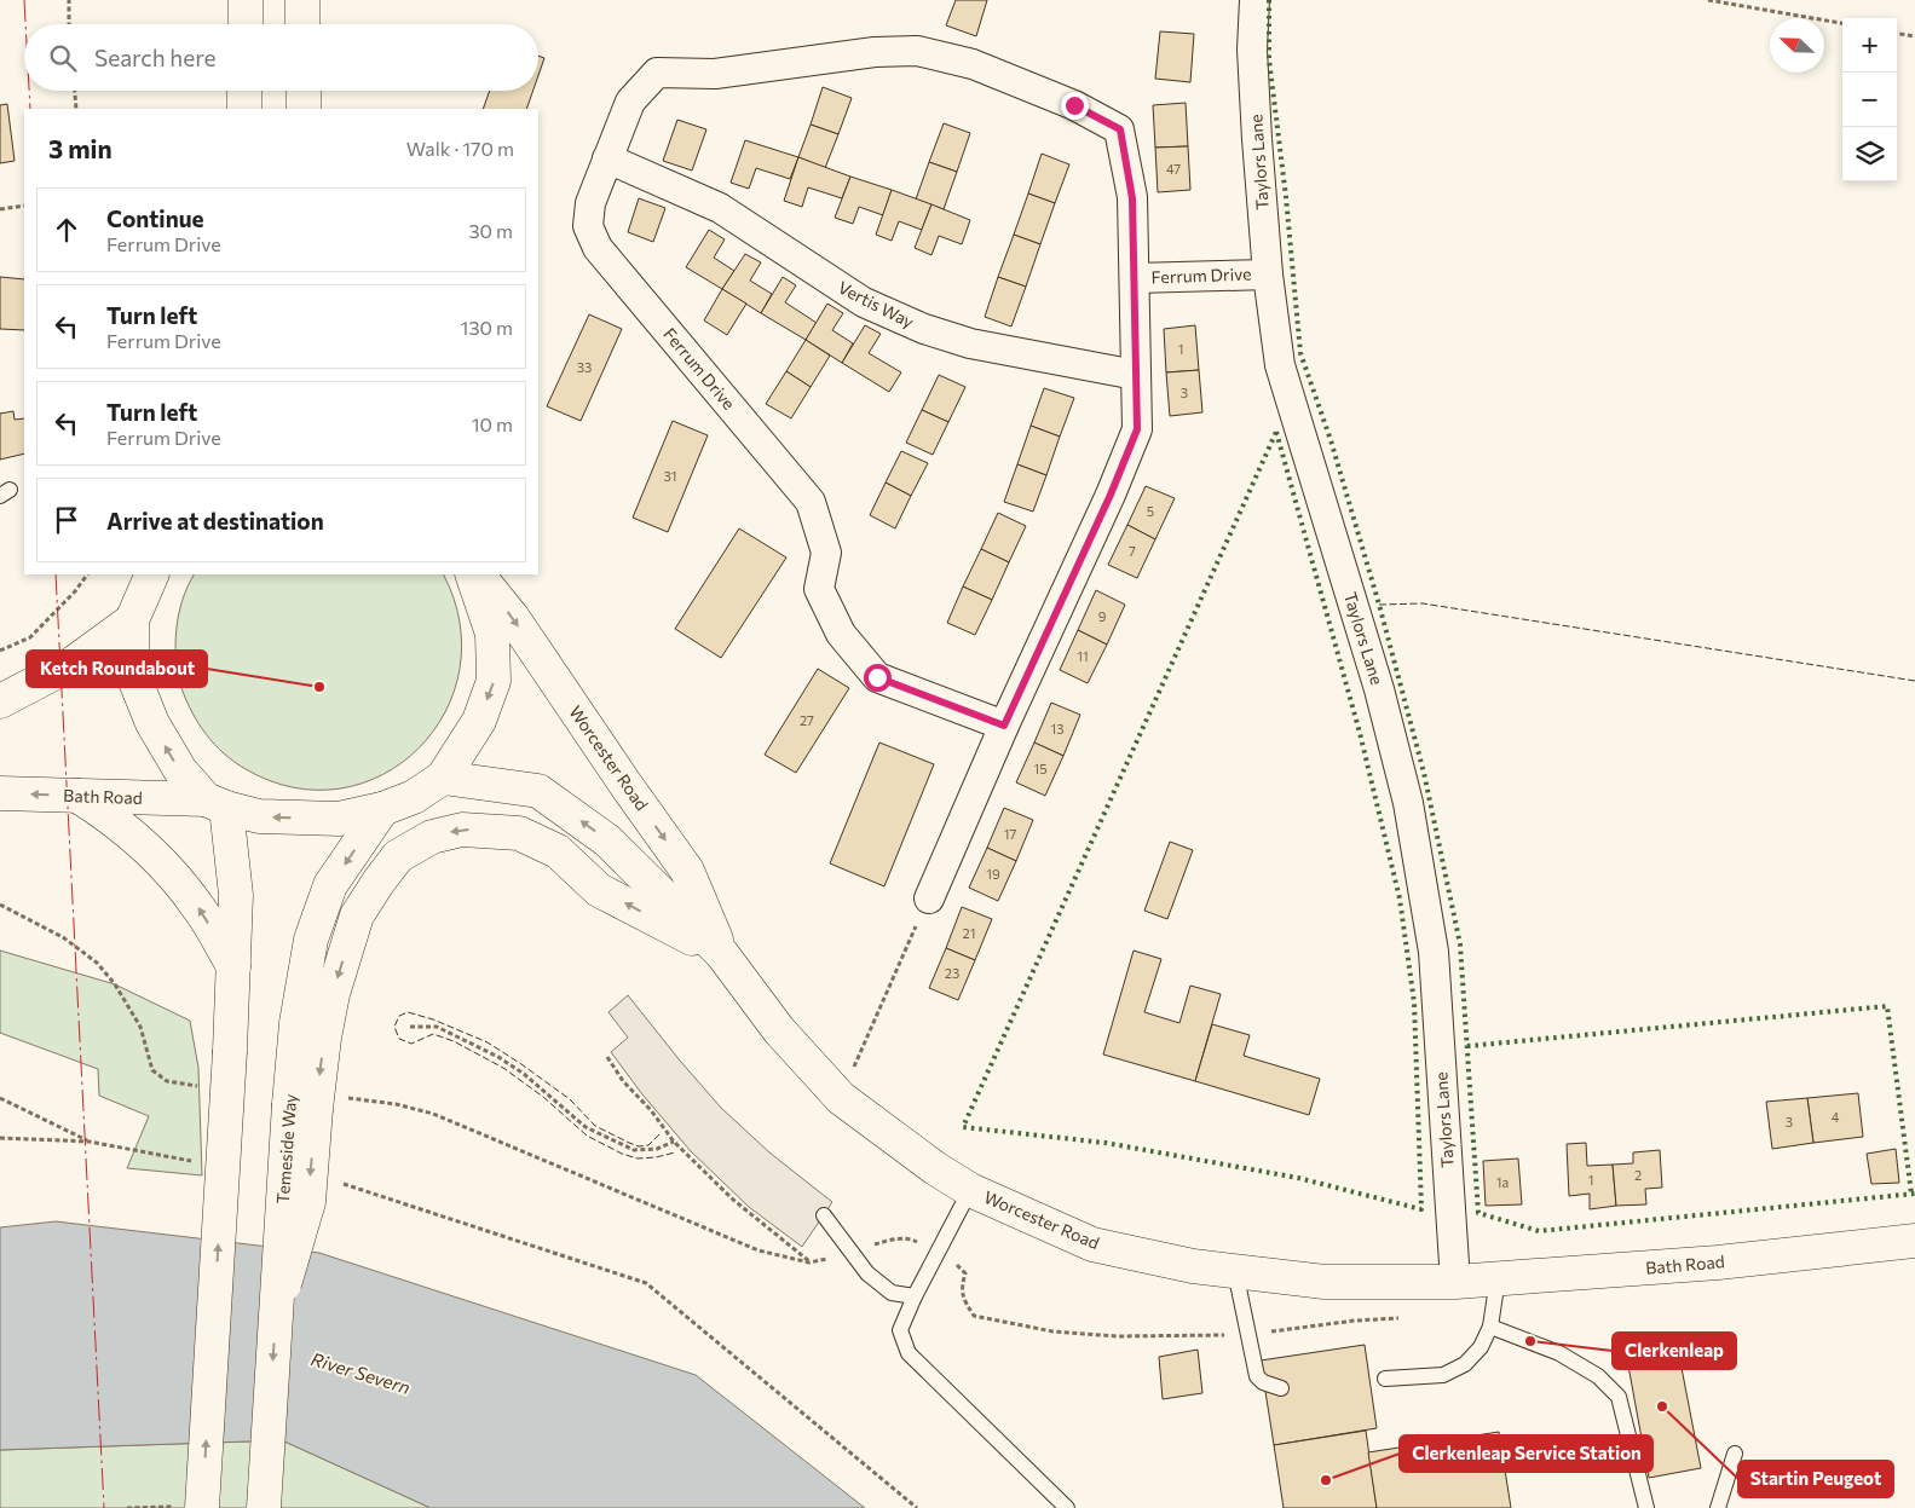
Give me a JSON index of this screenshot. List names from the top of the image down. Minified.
{"streets":{"main road":["Worcester Road","Bath Road","Temeside Way"],"street":["Taylors Lane","Ferrum Drive","Vertis Way"]},"crossings":[["Taylors Lane","Ferrum Drive"],["Taylors Lane","Worcester Road"],["Taylors Lane","Bath Road"],["Ferrum Drive","Vertis Way"],["Worcester Road","Bath Road"],["Bath Road","Temeside Way"]],"water":["River Severn"],"places":["Ketch Roundabout","Clerkenleap","Startin Peugeot","Clerkenleap Service Station"],"house_numbers":["47","1","33","3","31","5","7","9","11","27","13","15","17","19","21","23","4","3","2","1","1a"],"north":"top left","page":{"map_buttons":["+","−"],"search":"Search here","heading":["3 min","Walk · 170 m"],"list":[["Continue","Ferrum Drive","30 m"],["Turn left","Ferrum Drive","130 m"],["Turn left","Ferrum Drive","10 m"],"Arrive at destination"]}}
